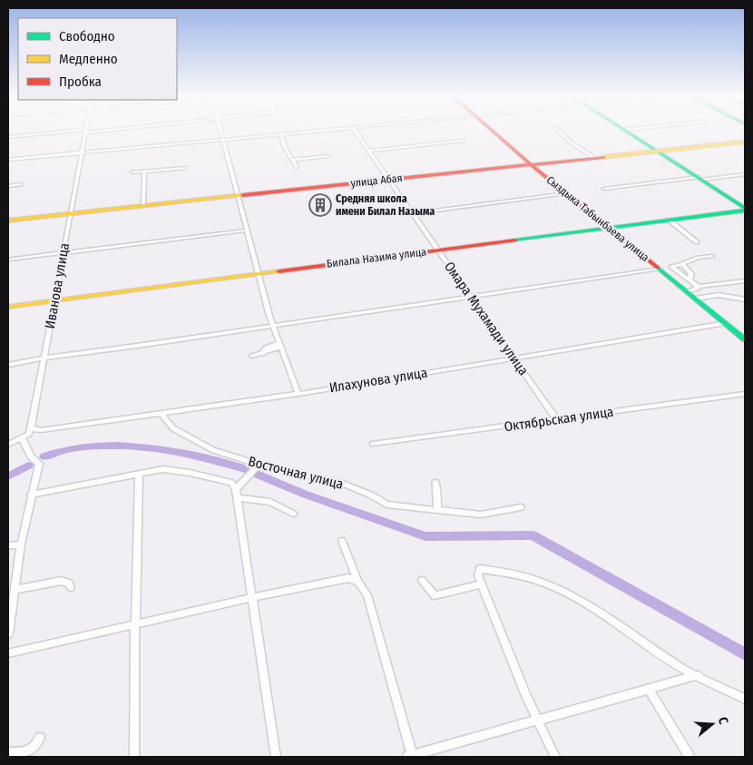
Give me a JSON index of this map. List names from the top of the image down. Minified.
{"streets":{"street":["улица Абая","Сыздыка Табынбаева улица","Билала Назима улица","Иванова улица","Омара Мухамади улица","Илахунова улица","Октябрьская улица","Восточная улица"]},"crossings":[["улица Абая","Сыздыка Табынбаева улица"],["улица Абая","Иванова улица"],["улица Абая","Омара Мухамади улица"],["Сыздыка Табынбаева улица","Билала Назима улица"],["Сыздыка Табынбаева улица","Илахунова улица"],["Билала Назима улица","Иванова улица"],["Билала Назима улица","Омара Мухамади улица"],["Иванова улица","Илахунова улица"],["Омара Мухамади улица","Илахунова улица"],["Омара Мухамади улица","Октябрьская улица"],["Илахунова улица","Восточная улица"]],"places":{"building":["Средняя школа имени Билал Назыма"]},"legend":["Свободно","Медленно","Пробка"],"north":"right"}
